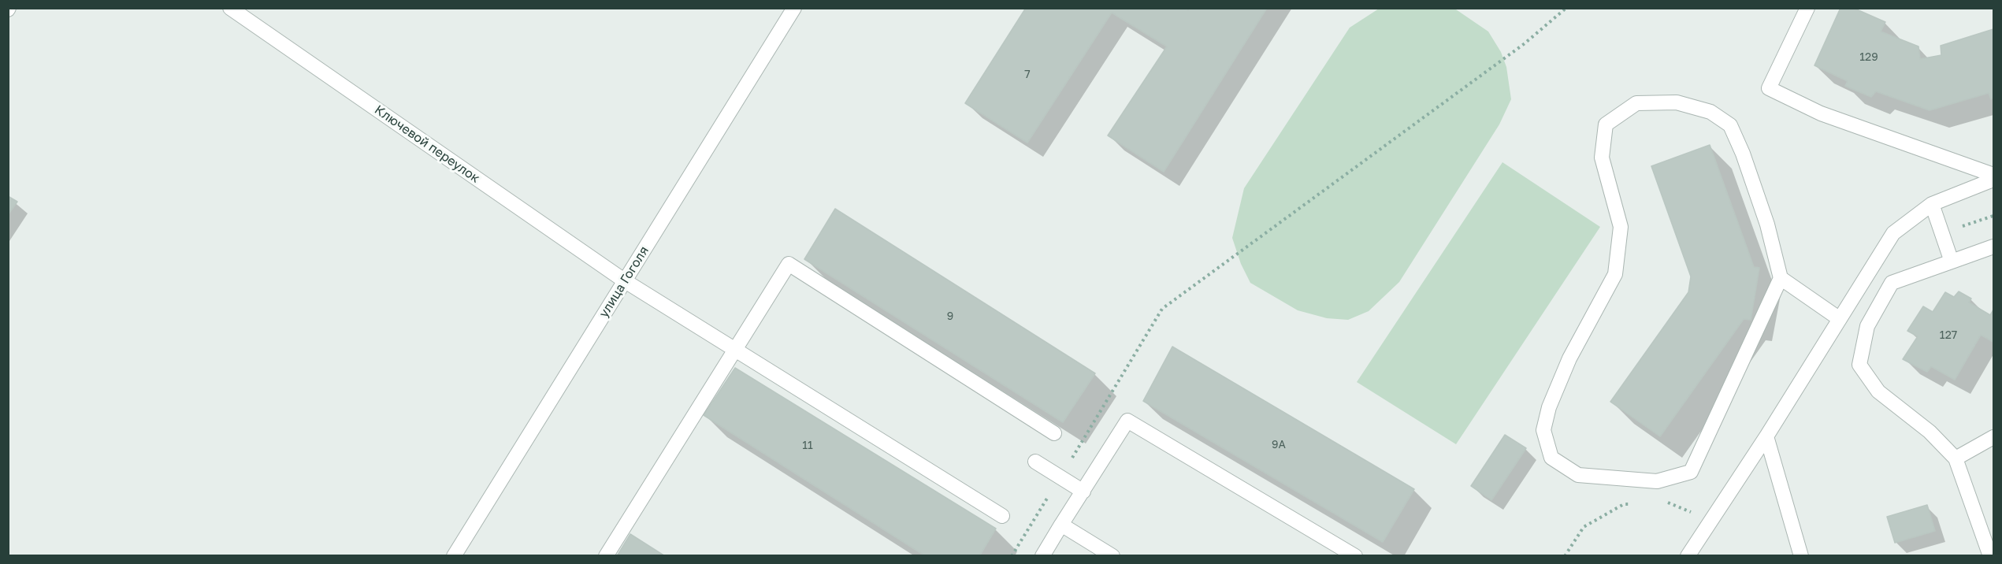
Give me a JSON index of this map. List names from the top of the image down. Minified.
{"streets":{"street":["Ключевой переулок","улица Гоголя"]},"crossings":[["Ключевой переулок","улица Гоголя"]],"house_numbers":["129","7","9","127","9А","11"]}
